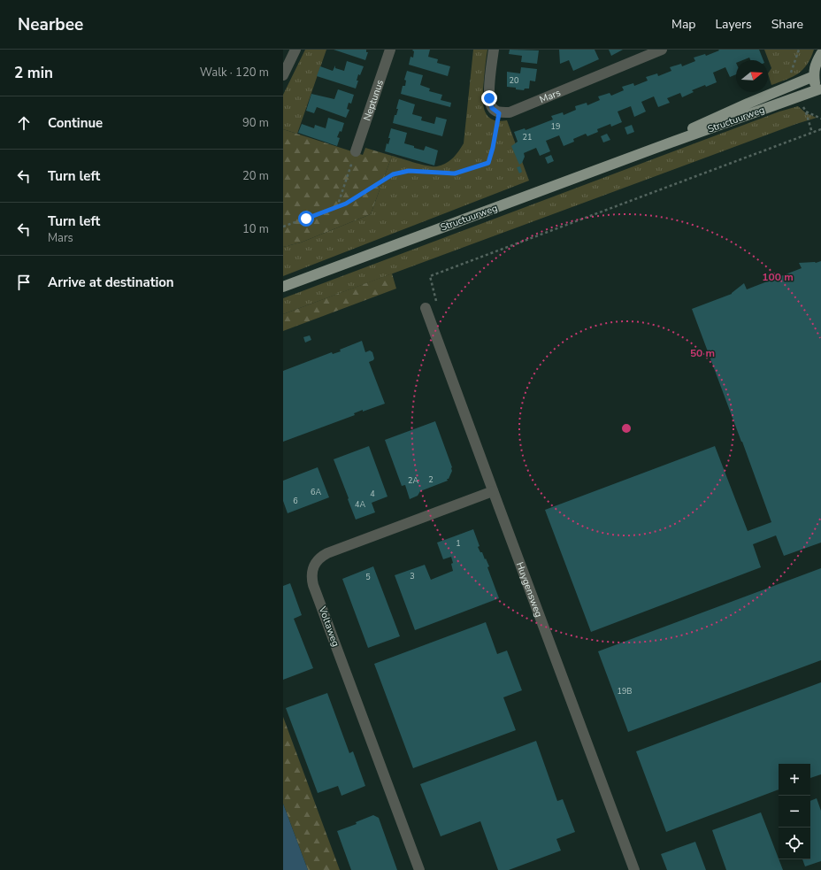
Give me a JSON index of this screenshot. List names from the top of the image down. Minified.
{"streets":{"main road":["Structuurweg"],"street":["Mars","Neptunus","Huygensweg","Voltaweg"]},"crossings":[["Huygensweg","Voltaweg"]],"house_numbers":["20","19","21","2","2A","6A","4","6","4A","1","3","5","19B"],"north":"right","page":{"header":"Nearbee","nav":["Map","Layers","Share"],"heading":["2 min","Walk · 120 m"],"list":[["Continue","90 m"],["Turn left","20 m"],["Turn left","Mars","10 m"],"Arrive at destination"],"map_buttons":["+","−"]},"rings":["100 m","50 m"]}
